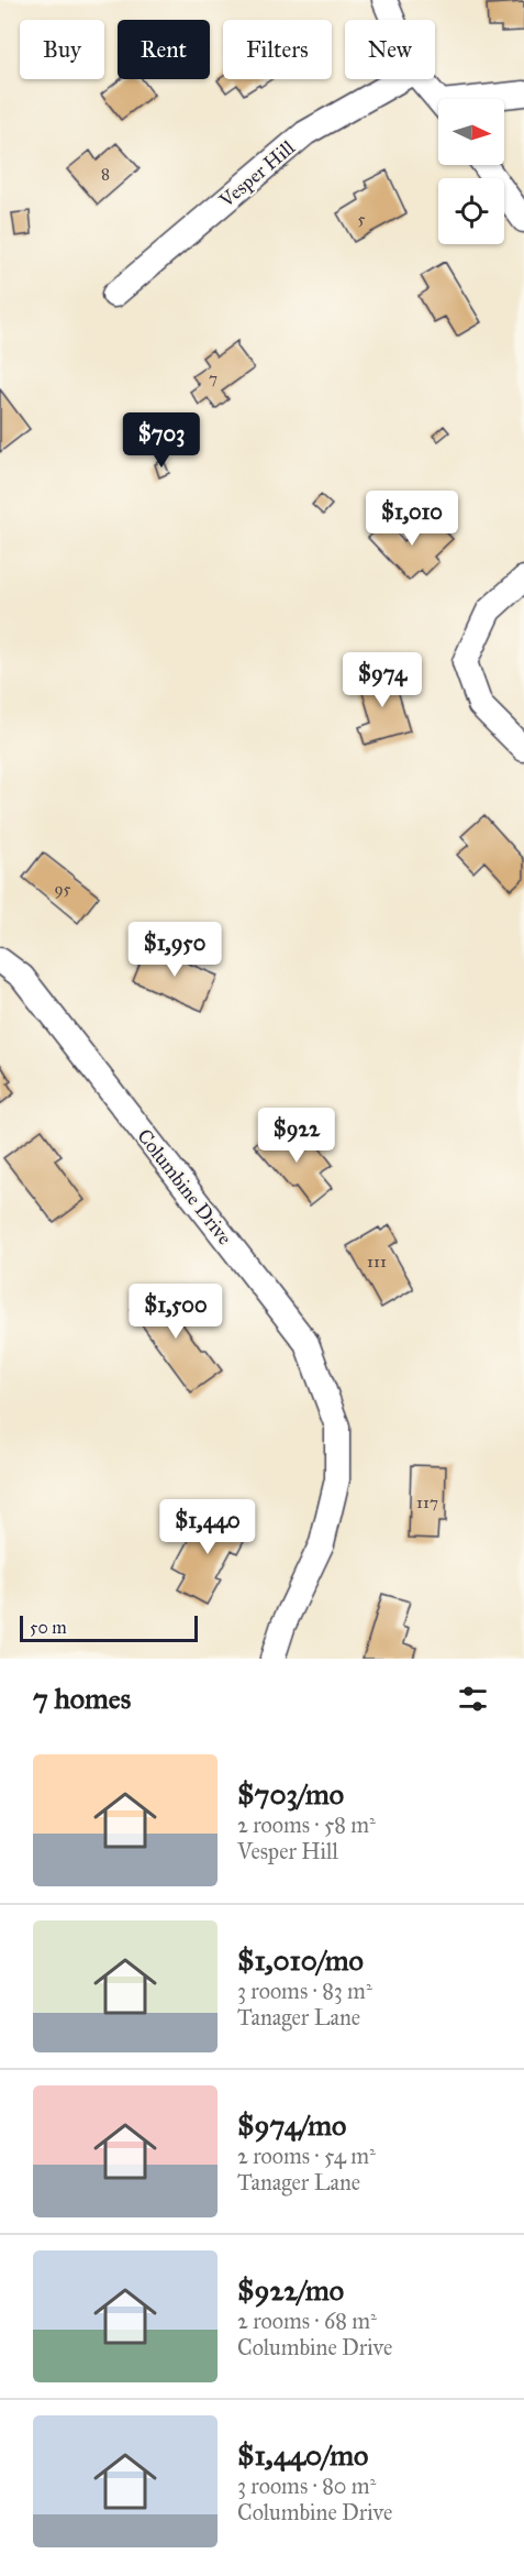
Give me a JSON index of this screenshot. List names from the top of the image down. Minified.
{"streets":{"street":["Vesper Hill","Columbine Drive"]},"house_numbers":["8","5","7","95","111","117"],"scale_bar":"50 m","north":"right","page":{"chip":["Buy","Rent","Filters","New"],"price":["$703","$1,010","$974","$1,950","$922","$1,500","$1,440"],"scale":"50 m","heading":"7 homes","list":[{"name":"$703/mo","note":"2 rooms · 58 m² · Vesper Hill"},{"name":"$1,010/mo","note":"3 rooms · 83 m² · Tanager Lane"},{"name":"$974/mo","note":"2 rooms · 54 m² · Tanager Lane"},{"name":"$922/mo","note":"2 rooms · 68 m² · Columbine Drive"},{"name":"$1,440/mo","note":"3 rooms · 80 m² · Columbine Drive"}]}}
